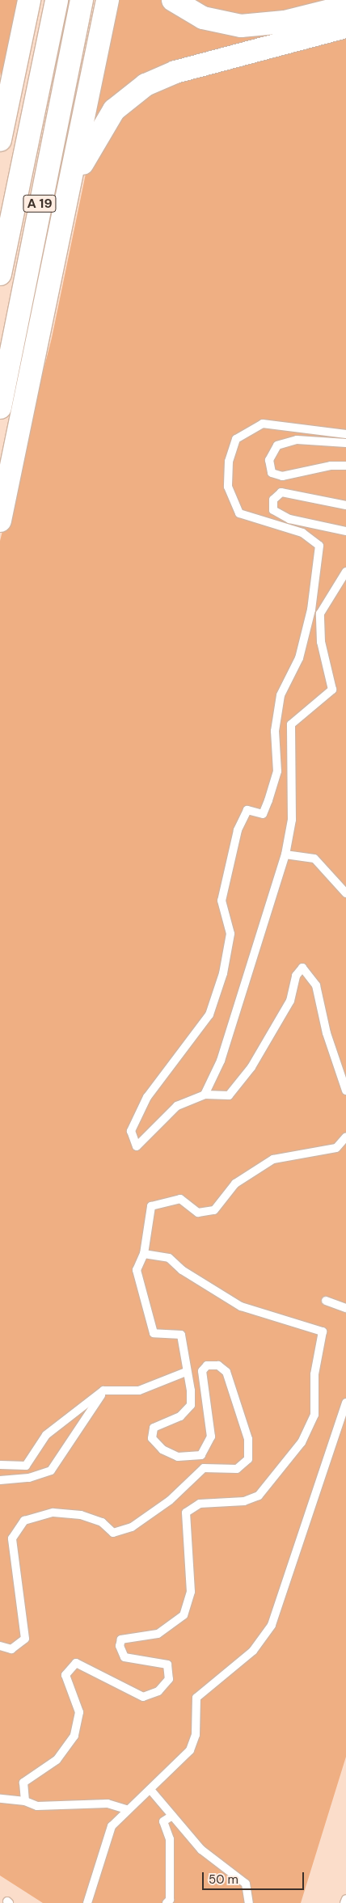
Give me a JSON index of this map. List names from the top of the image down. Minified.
{"streets":{"highway":["A 19"]},"scale_bar":"50 m"}
